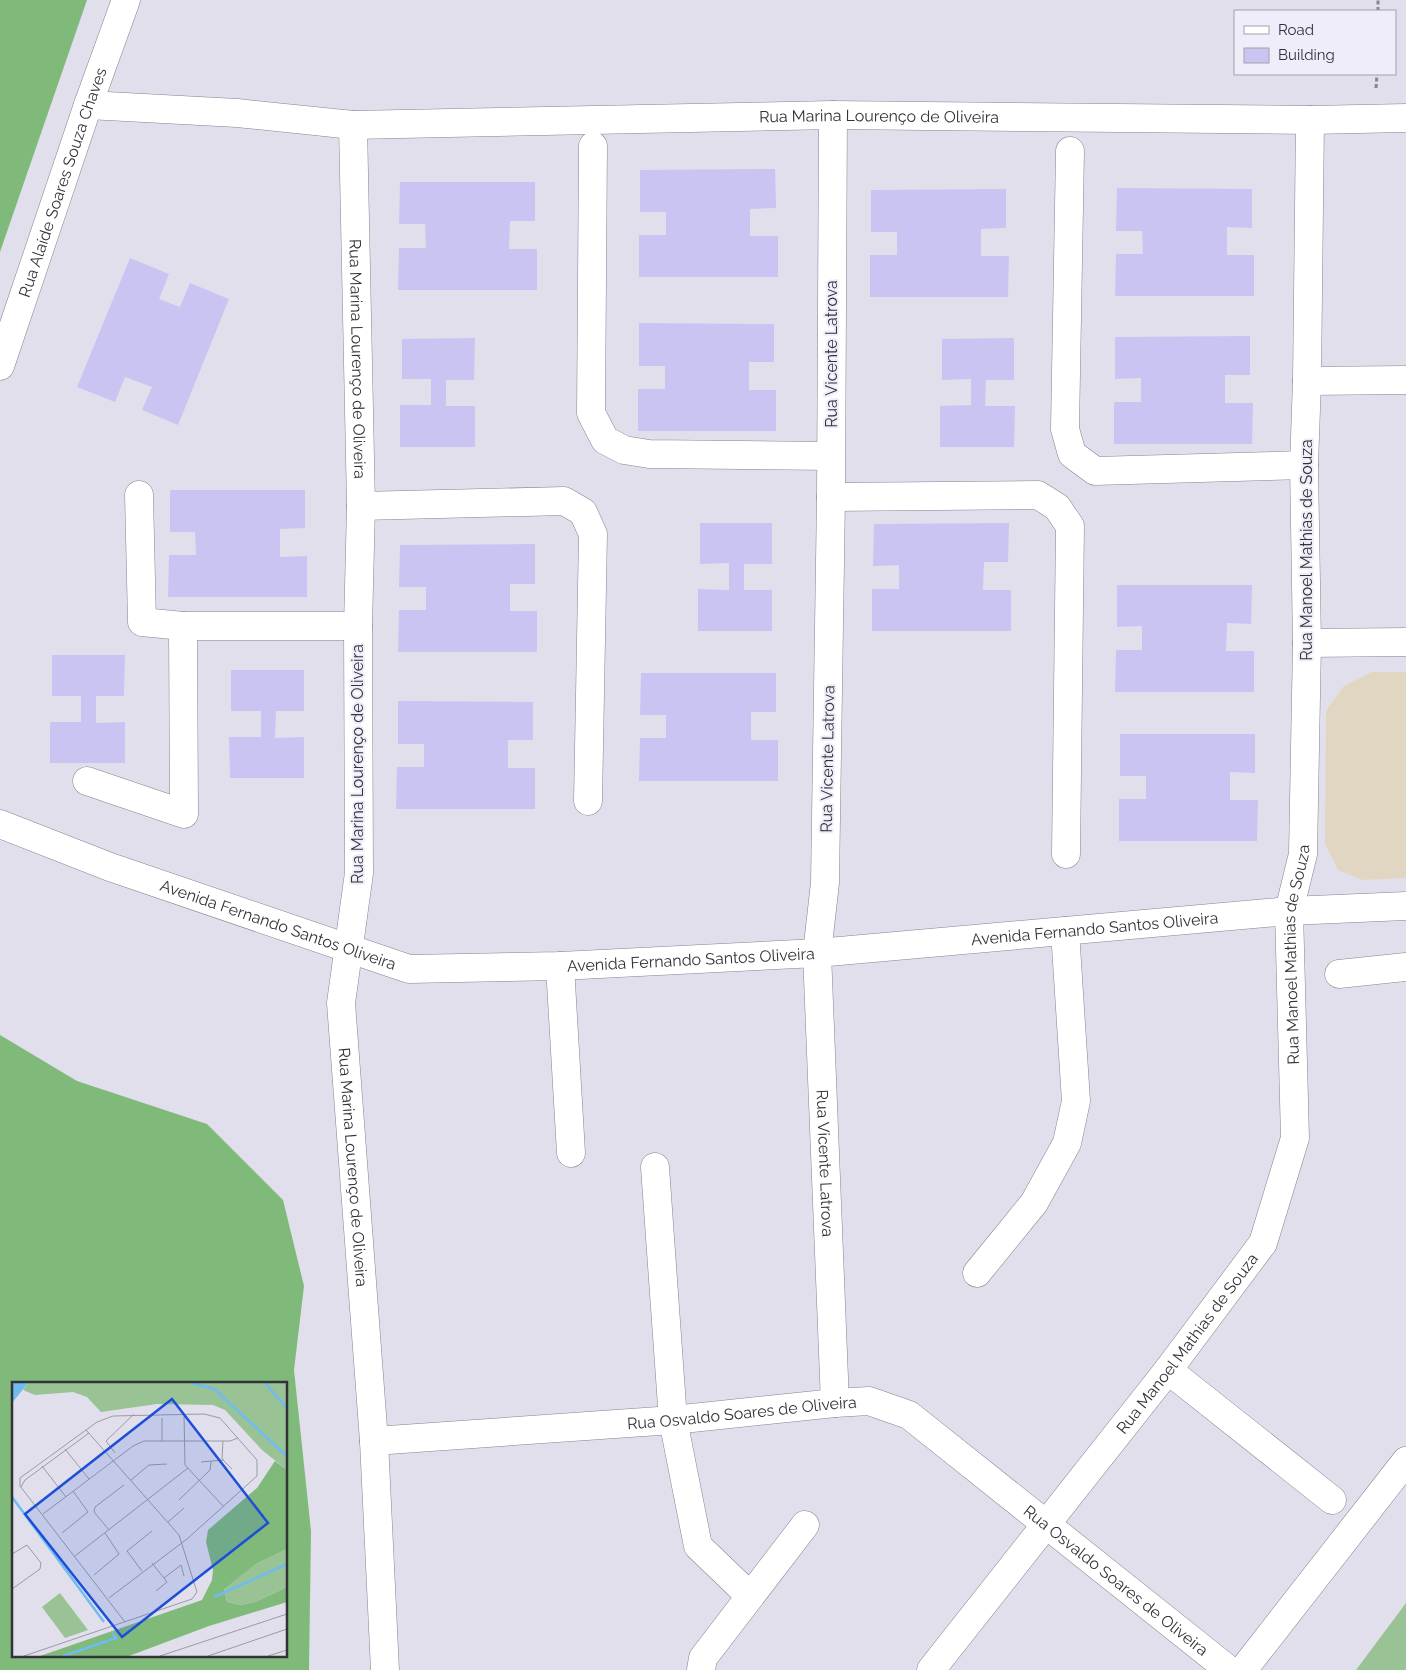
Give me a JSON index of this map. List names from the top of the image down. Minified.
{"streets":{"street":["Rua Marina Lourenço de Oliveira","Rua Alaíde Soares Souza Chaves","Rua Vicente Latrova","Rua Manoel Mathias de Souza","Avenida Fernando Santos Oliveira","Rua Osvaldo Soares de Oliveira"]},"crossings":[["Rua Marina Lourenço de Oliveira","Rua Alaíde Soares Souza Chaves"],["Rua Marina Lourenço de Oliveira","Rua Vicente Latrova"],["Rua Marina Lourenço de Oliveira","Rua Manoel Mathias de Souza"],["Rua Marina Lourenço de Oliveira","Avenida Fernando Santos Oliveira"],["Rua Marina Lourenço de Oliveira","Rua Osvaldo Soares de Oliveira"],["Rua Vicente Latrova","Avenida Fernando Santos Oliveira"],["Rua Vicente Latrova","Rua Osvaldo Soares de Oliveira"],["Rua Manoel Mathias de Souza","Avenida Fernando Santos Oliveira"],["Rua Manoel Mathias de Souza","Rua Osvaldo Soares de Oliveira"]],"legend":["Road","Building"]}
